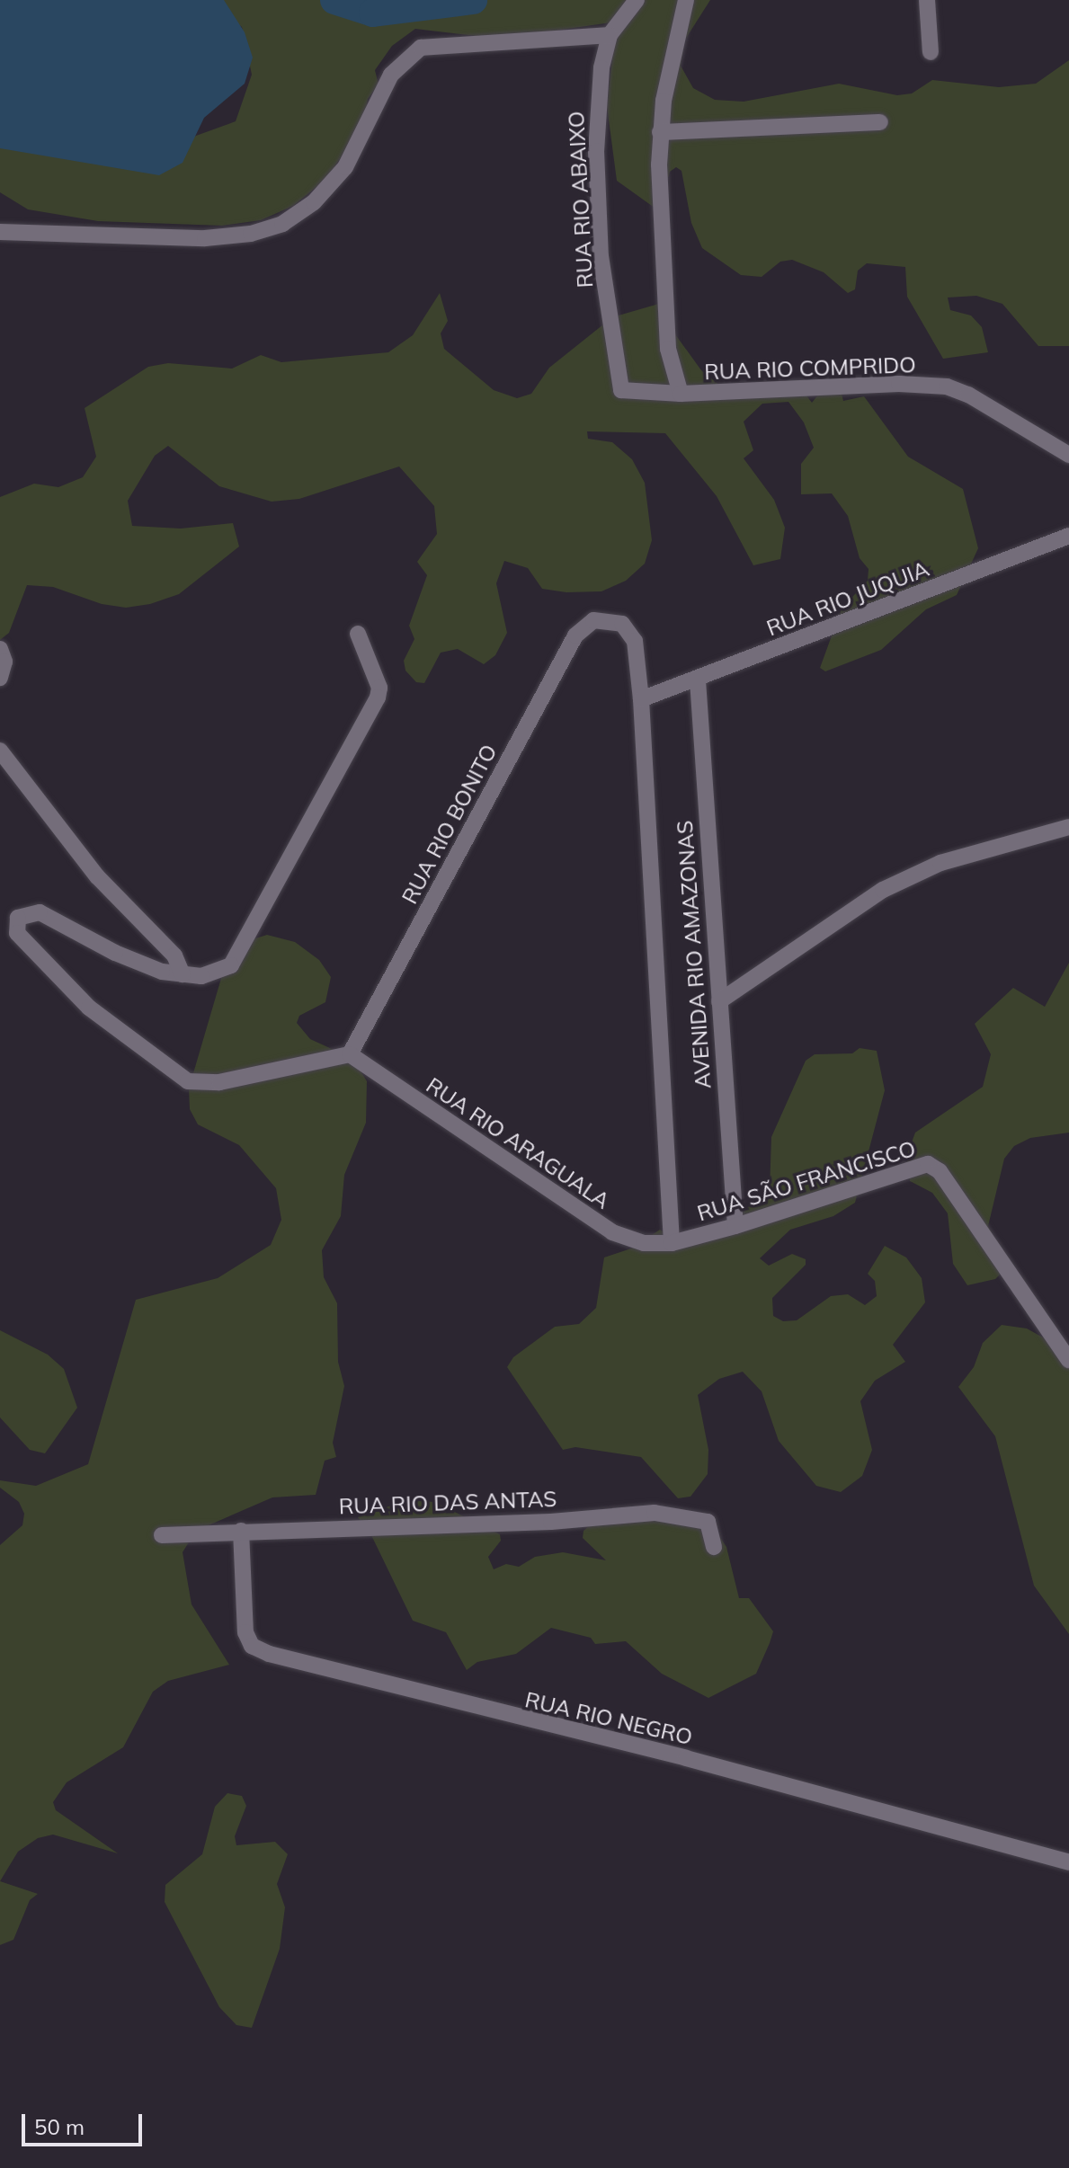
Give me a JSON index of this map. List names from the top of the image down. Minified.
{"streets":{"street":["RUA RIO ABAIXO","RUA RIO COMPRIDO","RUA RIO JUQUIA","RUA RIO BONITO","AVENIDA RIO AMAZONAS","RUA RIO ARAGUALA","RUA SÃO FRANCISCO","RUA RIO DAS ANTAS","RUA RIO NEGRO"]},"crossings":[["RUA RIO ABAIXO","RUA RIO COMPRIDO"],["RUA RIO JUQUIA","RUA RIO BONITO"],["RUA RIO JUQUIA","AVENIDA RIO AMAZONAS"],["RUA RIO BONITO","AVENIDA RIO AMAZONAS"],["RUA RIO BONITO","RUA RIO ARAGUALA"],["AVENIDA RIO AMAZONAS","RUA RIO ARAGUALA"],["AVENIDA RIO AMAZONAS","RUA SÃO FRANCISCO"],["RUA RIO ARAGUALA","RUA SÃO FRANCISCO"],["RUA RIO DAS ANTAS","RUA RIO NEGRO"]],"scale_bar":"50 m"}
